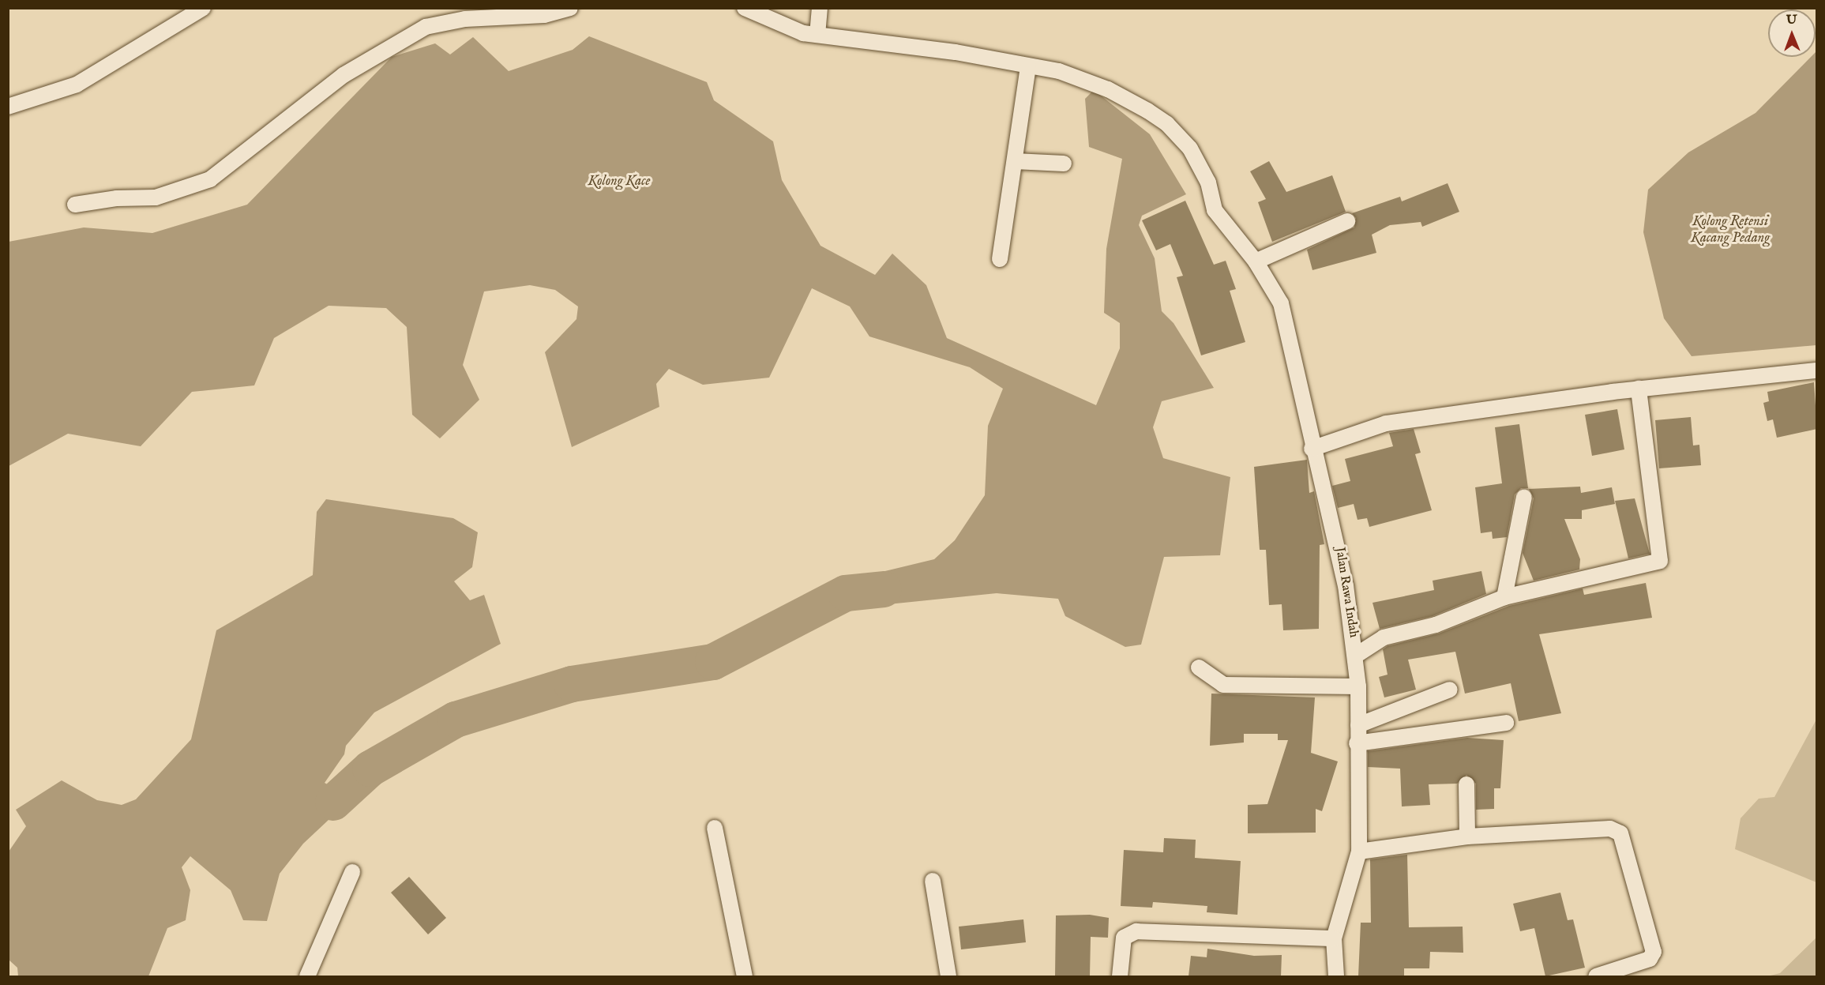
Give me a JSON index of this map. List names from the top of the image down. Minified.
{"streets":{"street":["Jalan Rawa Indah"]},"water":["Kolong Kace","Kolong Retensi Kacang Pedang"],"north":"top"}
